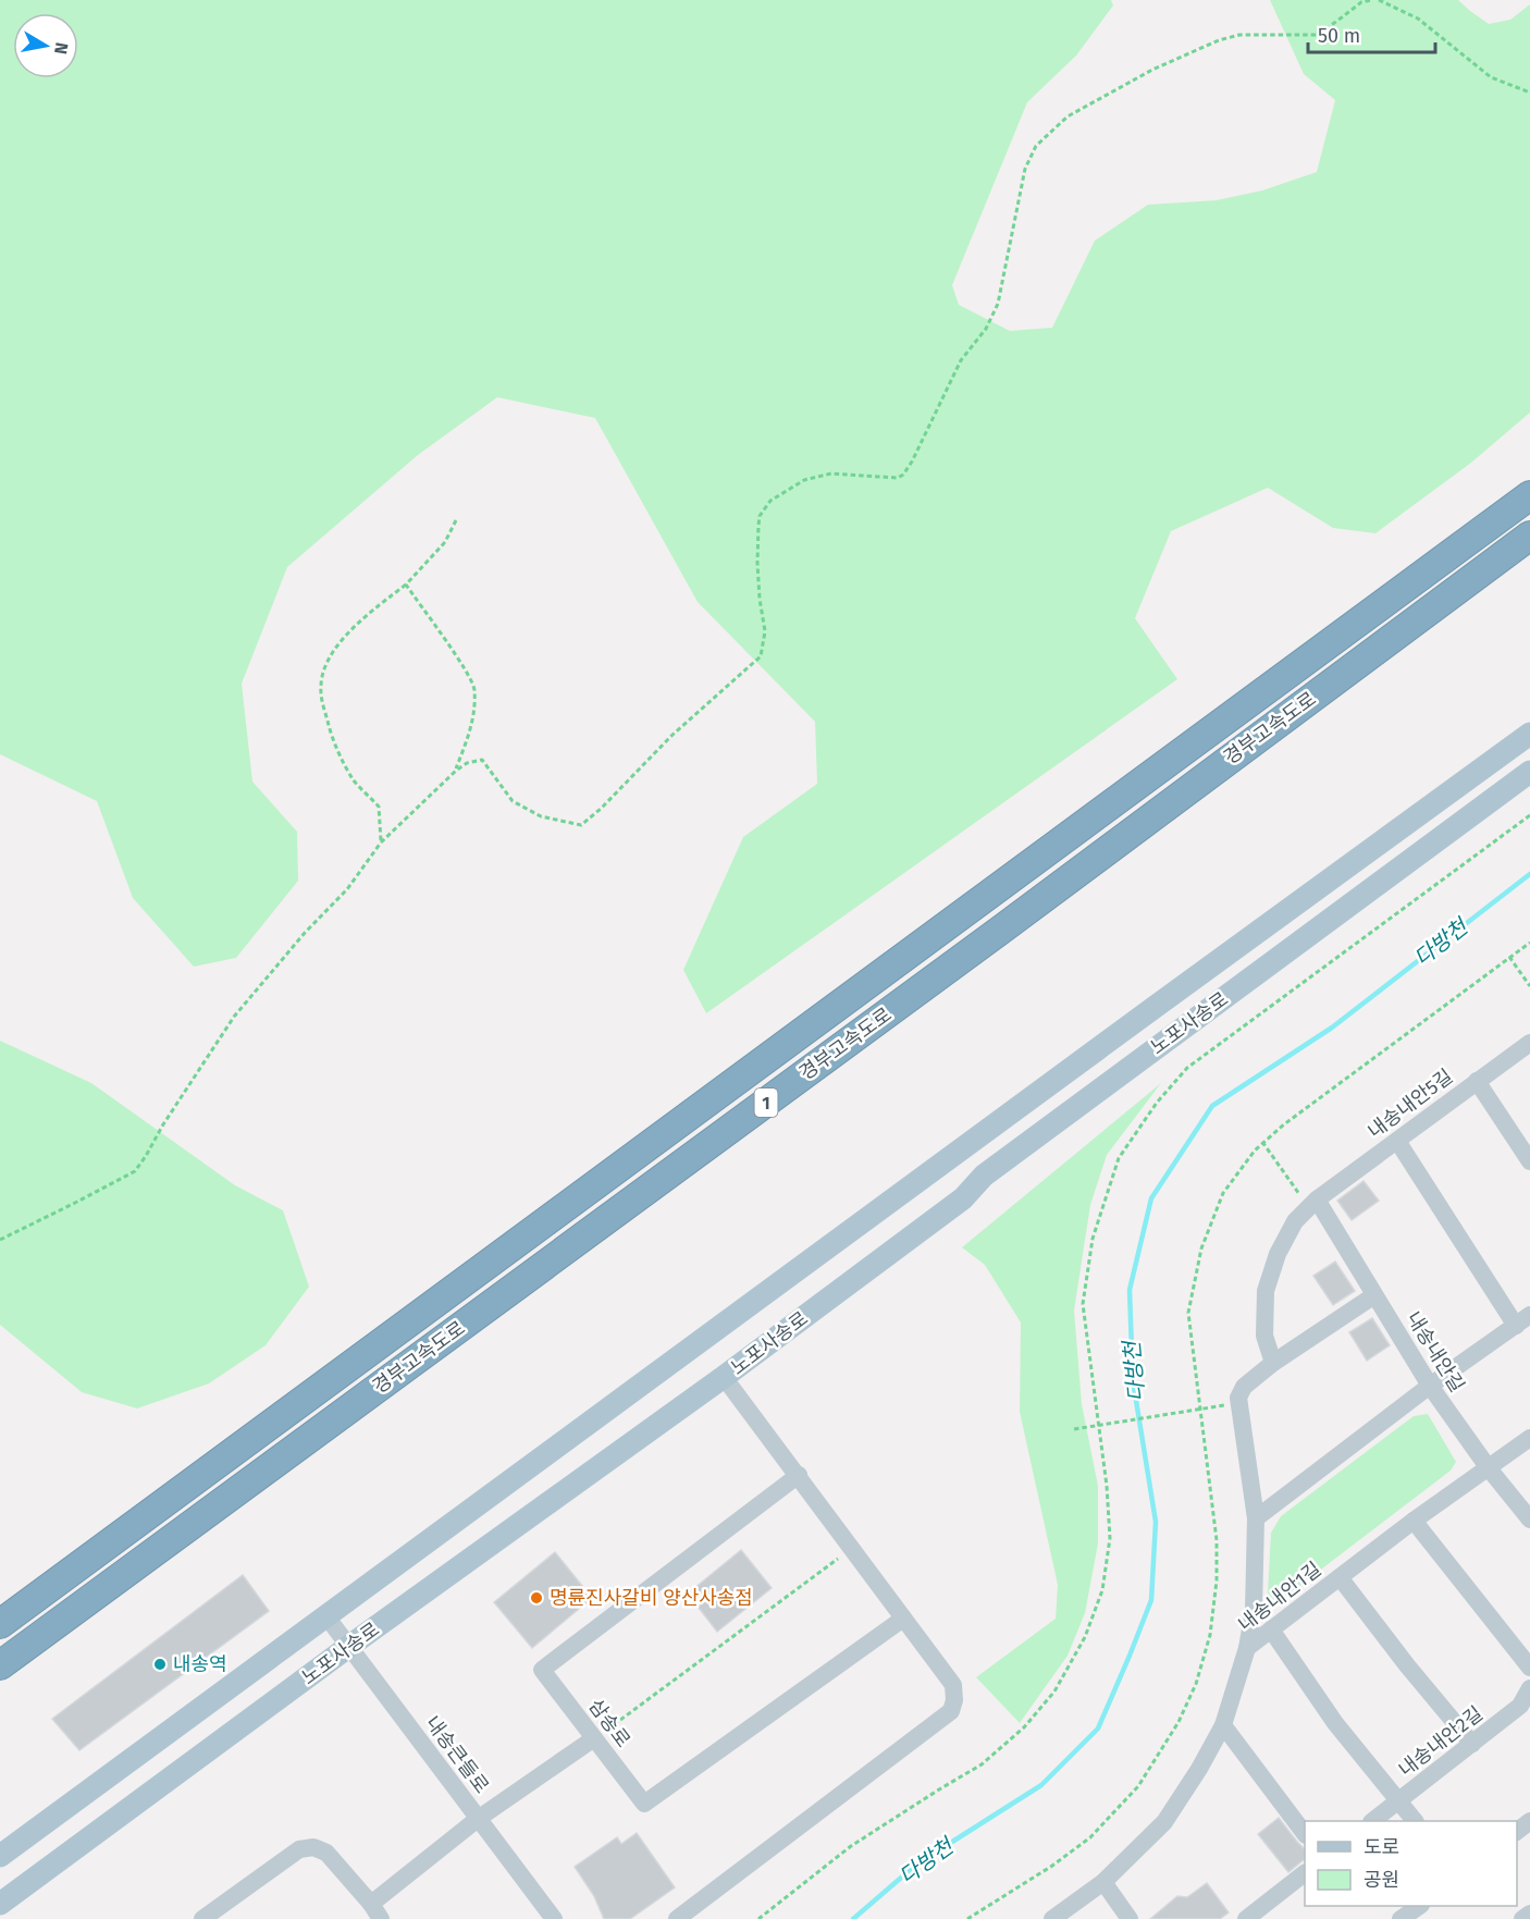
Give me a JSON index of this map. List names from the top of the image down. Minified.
{"streets":{"highway":["경부고속도로","1"],"main road":["노포사송로"],"street":["내송내안5길","내송내안길","내송내안1길","삼송로","내송내안2길","내송큰들로"]},"crossings":[["노포사송로","내송큰들로"],["내송내안5길","내송내안길"],["내송내안길","내송내안1길"]],"water":["다방천"],"places":["명륜진사갈비 양산사송점","내송역"],"legend":["도로","공원"],"scale_bar":"50 m","north":"right"}
